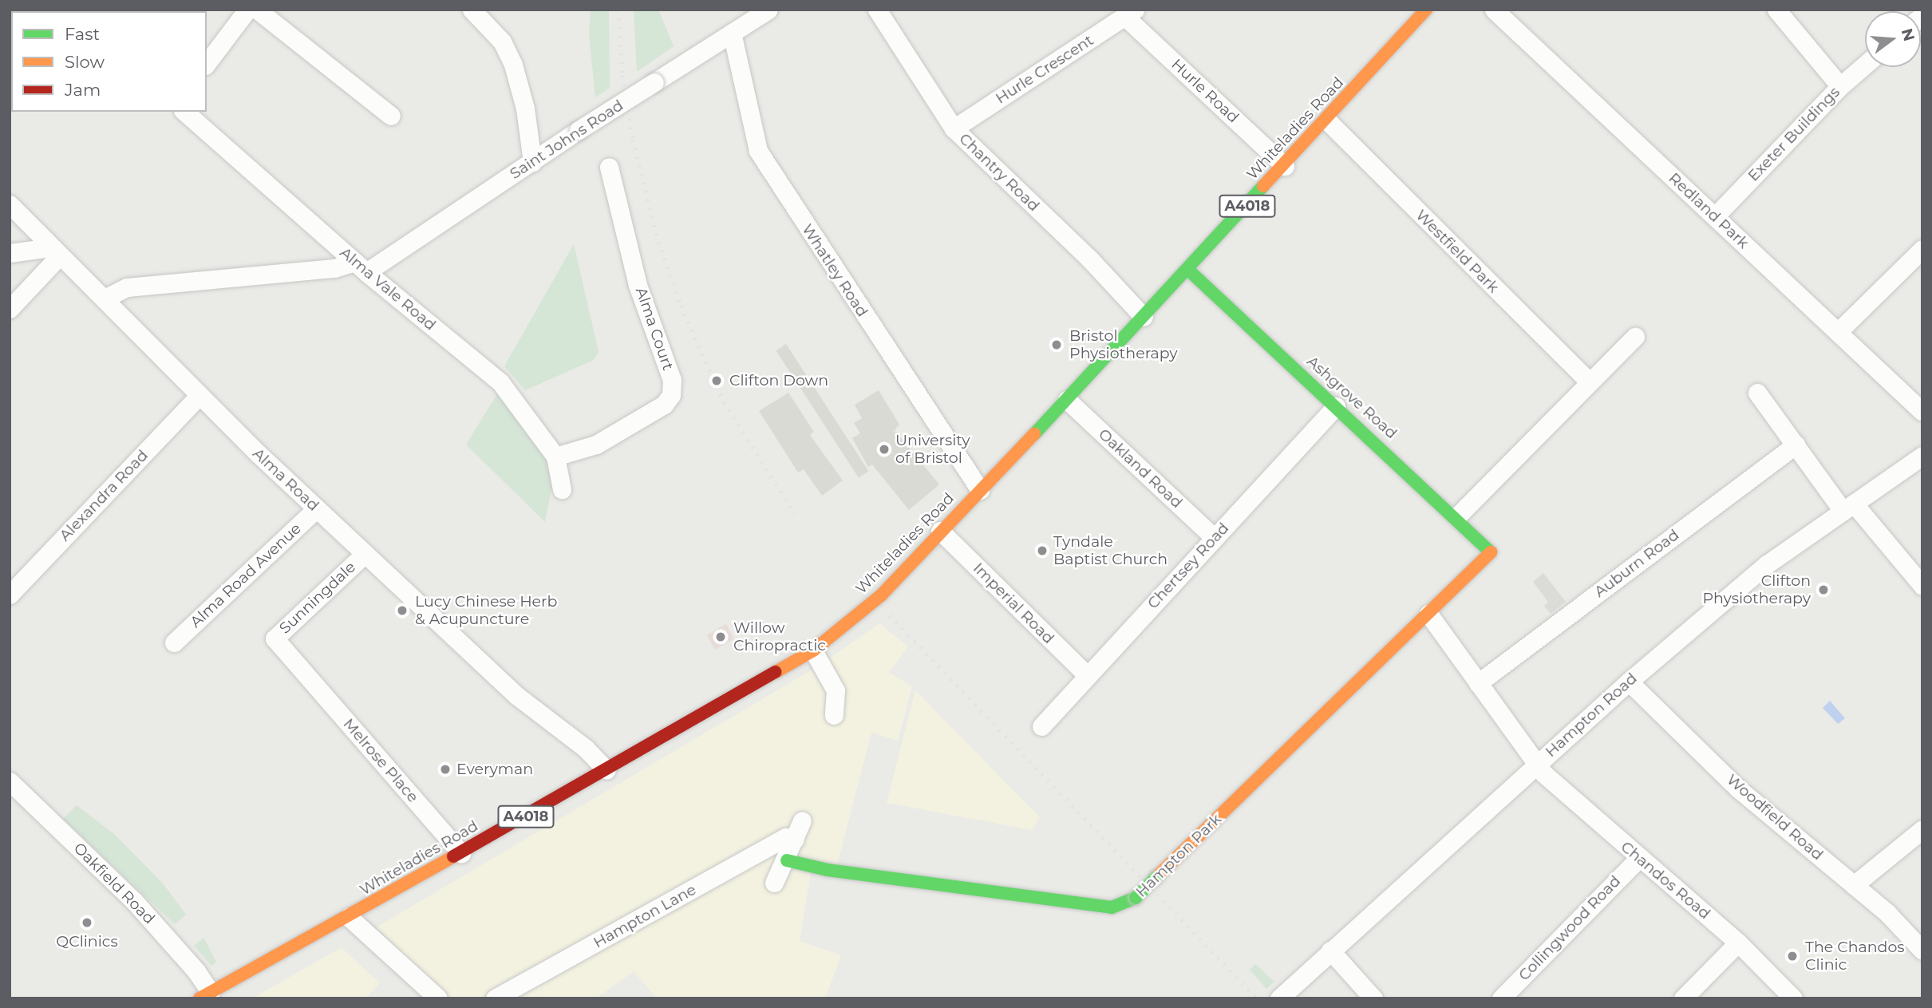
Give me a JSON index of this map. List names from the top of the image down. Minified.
{"streets":{"main road":["Whiteladies Road","A4018","Ashgrove Road","Hampton Park"],"street":["Hurle Crescent","Hurle Road","Exeter Buildings","Saint Johns Road","Chantry Road","Redland Park","Westfield Park","Whatley Road","Alma Vale Road","Alma Court","Oakland Road","Alma Road","Alexandra Road","Auburn Road","Chertsey Road","Alma Road Avenue","Sunningdale","Imperial Road","Hampton Road","Melrose Place","Woodfield Road","Chandos Road","Oakfield Road","Hampton Lane","Collingwood Road"]},"crossings":[["Hurle Crescent","Hurle Road"],["Hurle Crescent","Chantry Road"],["Hurle Road","Whiteladies Road"],["Whiteladies Road","Chantry Road"],["Whiteladies Road","Westfield Park"],["Whiteladies Road","Whatley Road"],["Whiteladies Road","Ashgrove Road"],["Whiteladies Road","Oakland Road"],["Whiteladies Road","Alma Road"],["Whiteladies Road","Imperial Road"],["Whiteladies Road","Melrose Place"],["Whiteladies Road","Oakfield Road"],["Exeter Buildings","Redland Park"],["Saint Johns Road","Whatley Road"],["Saint Johns Road","Alma Vale Road"],["Saint Johns Road","Alma Road"],["Alma Vale Road","Alma Court"],["Ashgrove Road","Chertsey Road"],["Ashgrove Road","Hampton Park"],["Oakland Road","Chertsey Road"],["Alma Road","Alexandra Road"],["Alma Road","Alma Road Avenue"],["Alma Road","Sunningdale"],["Chertsey Road","Imperial Road"],["Sunningdale","Melrose Place"],["Hampton Road","Woodfield Road"],["Hampton Road","Chandos Road"],["Chandos Road","Collingwood Road"]],"places":["Bristol Physiotherapy","Clifton Down","University of Bristol","Tyndale Baptist Church","Clifton Physiotherapy","Lucy Chinese Herb & Acupuncture","Willow Chiropractic","Everyman","QClinics","The Chandos Clinic"],"legend":["Fast","Slow","Jam"],"north":"right"}
